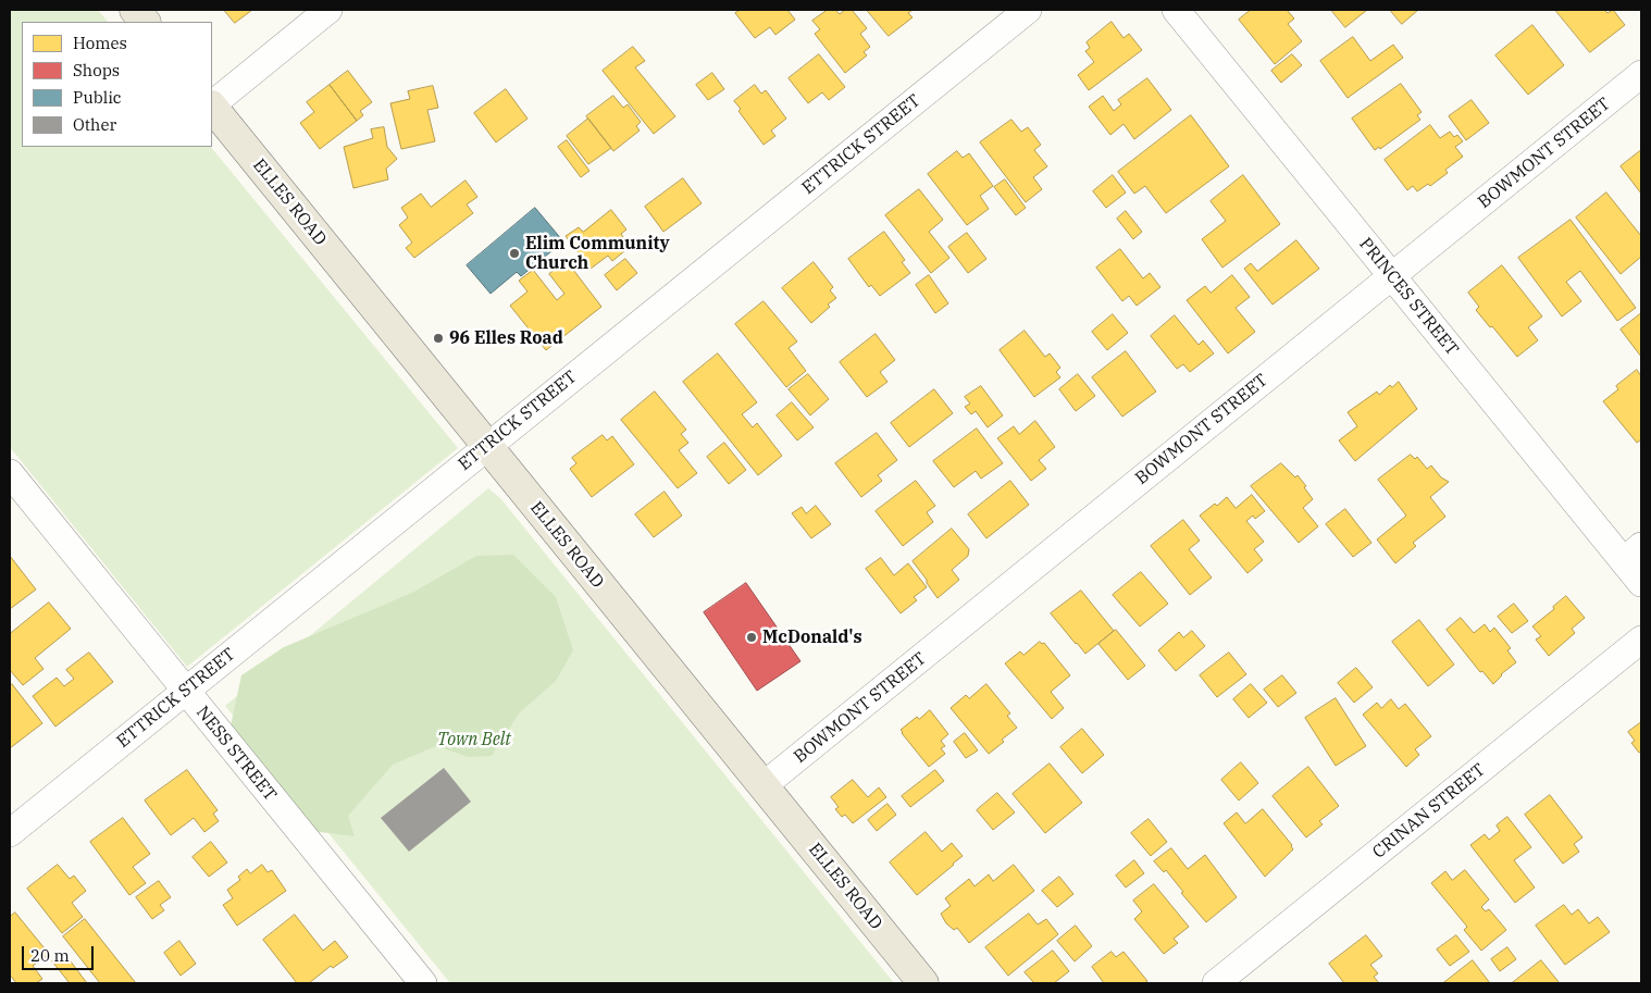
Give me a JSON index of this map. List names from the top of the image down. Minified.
{"streets":{"main road":["ELLES ROAD"],"street":["ETTRICK STREET","BOWMONT STREET","PRINCES STREET","NESS STREET","CRINAN STREET"]},"crossings":[["ETTRICK STREET","ELLES ROAD"],["ETTRICK STREET","NESS STREET"],["BOWMONT STREET","ELLES ROAD"],["BOWMONT STREET","PRINCES STREET"]],"parks":["Town Belt"],"places":["Elim Community Church","96 Elles Road","McDonald's"],"legend":["Homes","Shops","Public","Other"],"scale_bar":"20 m"}
